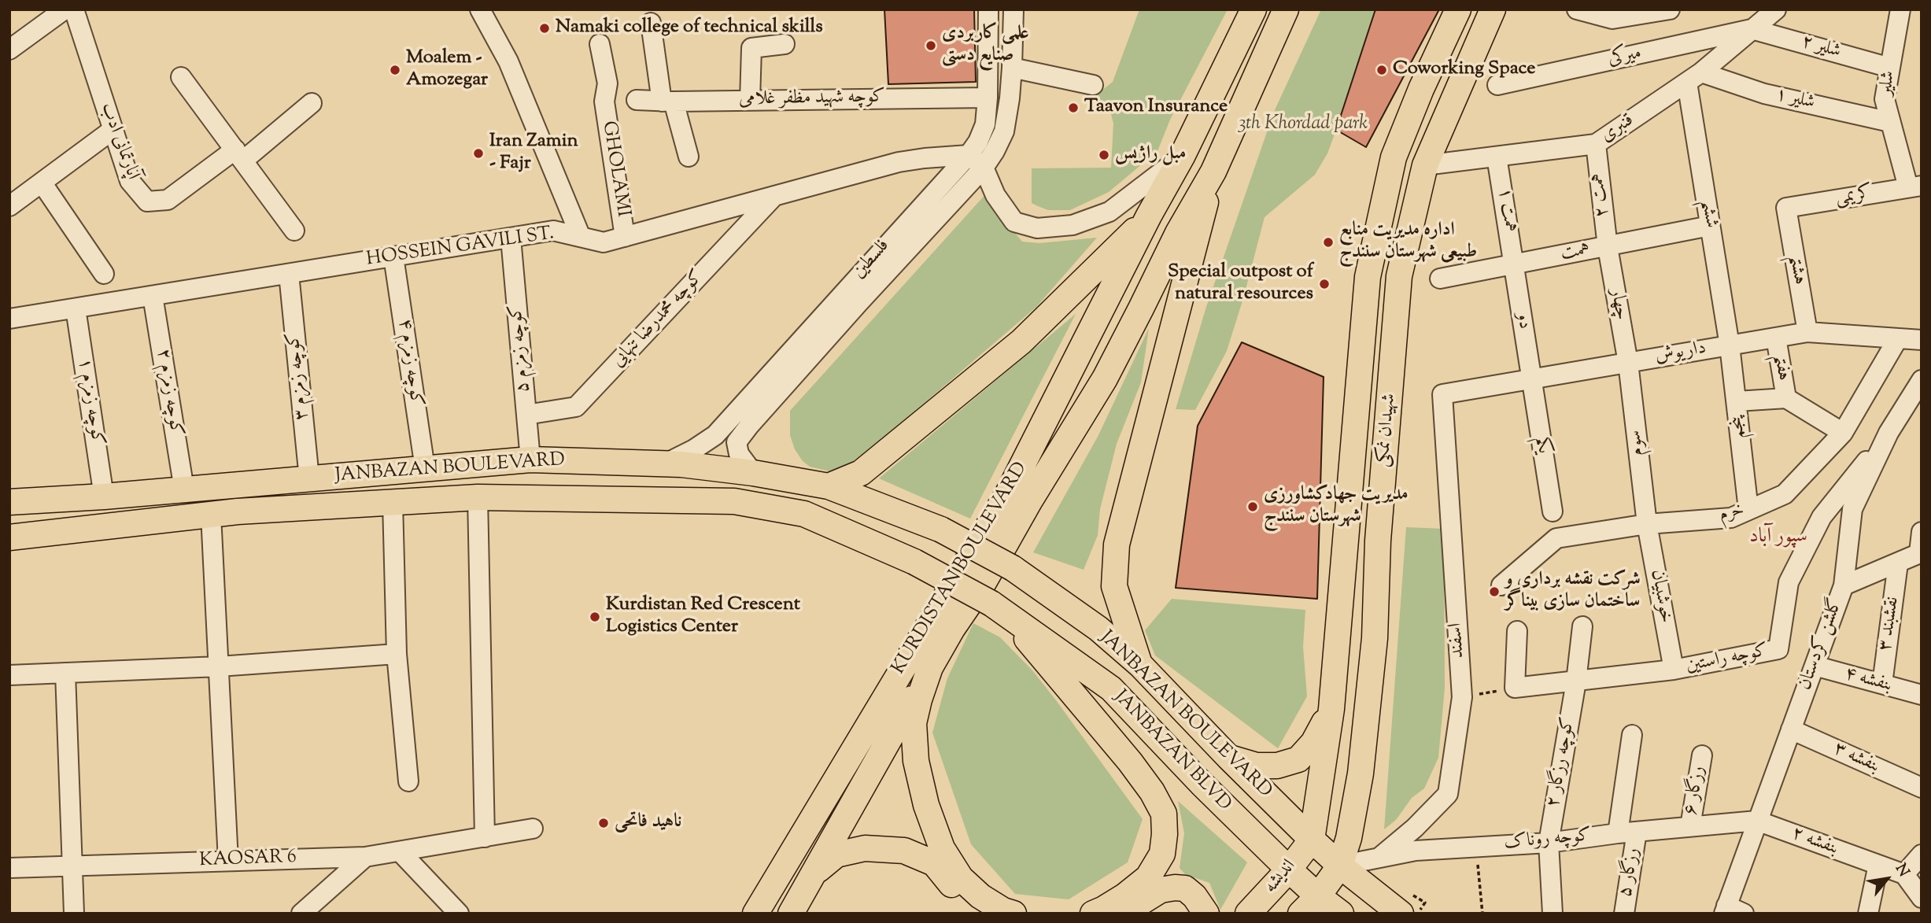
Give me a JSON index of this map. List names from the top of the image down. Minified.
{"streets":{"main road":["شهیدان نمکی","JANBAZAN BOULEVARD","KURDISTAN BOULEVARD","JANBAZAN BLVD","اندیشه"],"street":["شلیر ۲","میرکی","شلیر","کوچه شهید مظفر غلامی","شلیر ۱","قنبری","آپارتمانی ادب","GHOLAMI","همت ۲","کریمی","همت ۱","ششم","HOSSEIN GAVILI ST.","همت","فلسطین","هشتم","چهار","کوچه محمدرضا تنهایی","دو","کوچه زمزم ۵","داریوش","کوچه زمزم ۴","هفتم","کوچه زمزم ۳","کوچه زمزم ۲","کوچه زمزم ۱","پنجم","سوم","یکم","خرم","خوشبیان","نقشبند ۳","اسفند","گلشن کردستان","کوچه راستین","بنفشه ۴","بنفشه ۳","کوچه رزگار ۲","رزگار ۶","کوچه روناک","بنفشه ۲","KAOSAR 6","رزگار ۵"]},"crossings":[["شلیر ۲","میرکی"],["شلیر ۲","شلیر"],["شلیر ۲","قنبری"],["میرکی","قنبری"],["شلیر","شلیر ۱"],["شلیر","کریمی"],["کوچه شهید مظفر غلامی","فلسطین"],["شلیر ۱","قنبری"],["شلیر ۱","ششم"],["قنبری","همت ۲"],["قنبری","همت ۱"],["قنبری","ششم"],["قنبری","شهیدان نمکی"],["GHOLAMI","HOSSEIN GAVILI ST."],["همت ۲","همت"],["همت ۲","چهار"],["کریمی","هشتم"],["همت ۱","همت"],["همت ۱","دو"],["ششم","همت"],["ششم","داریوش"],["ششم","پنجم"],["HOSSEIN GAVILI ST.","فلسطین"],["HOSSEIN GAVILI ST.","کوچه محمدرضا تنهایی"],["HOSSEIN GAVILI ST.","کوچه زمزم ۵"],["HOSSEIN GAVILI ST.","کوچه زمزم ۴"],["HOSSEIN GAVILI ST.","کوچه زمزم ۳"],["HOSSEIN GAVILI ST.","کوچه زمزم ۲"],["HOSSEIN GAVILI ST.","کوچه زمزم ۱"],["همت","چهار"],["همت","دو"],["فلسطین","JANBAZAN BOULEVARD"],["هشتم","داریوش"],["چهار","داریوش"],["چهار","سوم"],["کوچه محمدرضا تنهایی","کوچه زمزم ۵"],["دو","داریوش"],["دو","یکم"],["کوچه زمزم ۵","JANBAZAN BOULEVARD"],["داریوش","هفتم"],["داریوش","پنجم"],["داریوش","سوم"],["داریوش","یکم"],["داریوش","خرم"],["داریوش","اسفند"],["کوچه زمزم ۴","JANBAZAN BOULEVARD"],["کوچه زمزم ۳","JANBAZAN BOULEVARD"],["کوچه زمزم ۲","JANBAZAN BOULEVARD"],["کوچه زمزم ۱","JANBAZAN BOULEVARD"],["پنجم","خرم"],["شهیدان نمکی","JANBAZAN BOULEVARD"],["شهیدان نمکی","کوچه روناک"],["شهیدان نمکی","اندیشه"],["سوم","خرم"],["سوم","خوشبیان"],["JANBAZAN BOULEVARD","JANBAZAN BLVD"],["JANBAZAN BOULEVARD","کوچه روناک"],["JANBAZAN BOULEVARD","اندیشه"],["خرم","خوشبیان"],["خوشبیان","کوچه راستین"],["نقشبند ۳","بنفشه ۴"],["اسفند","کوچه روناک"],["گلشن کردستان","کوچه راستین"],["گلشن کردستان","بنفشه ۴"],["گلشن کردستان","بنفشه ۳"],["گلشن کردستان","کوچه روناک"],["گلشن کردستان","بنفشه ۲"],["کوچه راستین","کوچه رزگار ۲"],["JANBAZAN BLVD","اندیشه"],["کوچه رزگار ۲","کوچه روناک"],["رزگار ۶","کوچه روناک"],["کوچه روناک","بنفشه ۲"],["کوچه روناک","رزگار ۵"],["کوچه روناک","اندیشه"]],"districts":["سپور آباد"],"parks":["3th Khordad park"],"places":["Namaki college of technical skills","علمی کاربردی صنایع دستی","Moalem - Amozegar","Coworking Space","Taavon Insurance","Iran Zamin - Fajr","مبل راژیس","اداره مدیریت منابع طبیعی شهرستان سنندج","Special outpost of natural resources","مدیریت جهادکشاورزی شهرستان سنندج","شرکت نقشه برداری و ساختمان سازی بیناگر","Kurdistan Red Crescent Logistics Center","ناهید فاتحی"],"north":"top right"}
